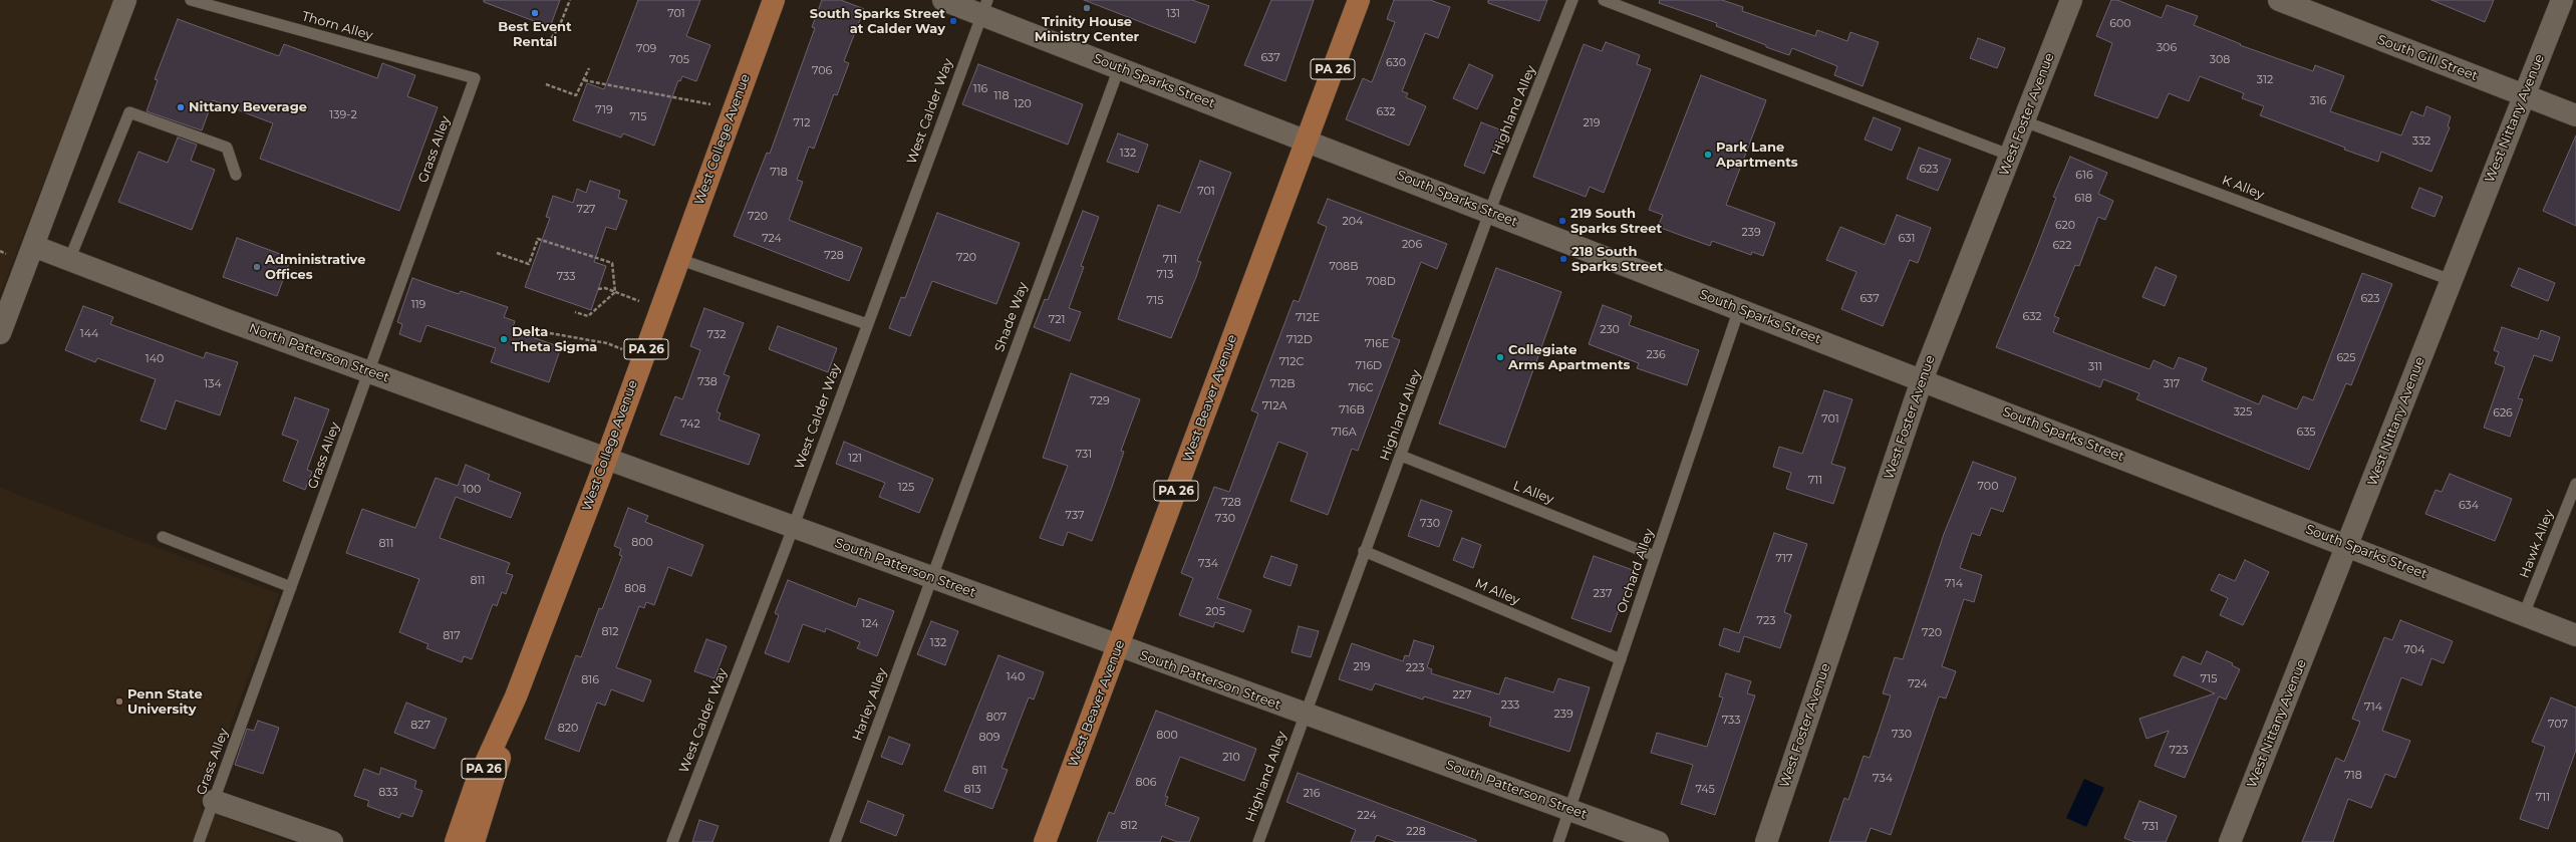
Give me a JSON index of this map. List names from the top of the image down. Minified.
{"streets":{"main road":["PA 26","West College Avenue","West Beaver Avenue"],"street":["South Gill Street","South Sparks Street","West Foster Avenue","West Nittany Avenue","North Patterson Street","South Patterson Street"],"lane":["Thorn Alley","Highland Alley","West Calder Way","Grass Alley","K Alley","Shade Way","L Alley","Hawk Alley","Orchard Alley","M Alley","Harley Alley"]},"crossings":[["Thorn Alley","Grass Alley"],["South Gill Street","West Nittany Avenue"],["South Sparks Street","Highland Alley"],["South Sparks Street","West Calder Way"],["South Sparks Street","West Foster Avenue"],["South Sparks Street","West Nittany Avenue"],["South Sparks Street","Shade Way"],["South Sparks Street","West Beaver Avenue"],["South Sparks Street","Hawk Alley"],["South Sparks Street","Orchard Alley"],["Highland Alley","L Alley"],["Highland Alley","South Patterson Street"],["Highland Alley","M Alley"],["West Calder Way","South Patterson Street"],["West Foster Avenue","K Alley"],["West Nittany Avenue","K Alley"],["West College Avenue","North Patterson Street"],["West College Avenue","South Patterson Street"],["Grass Alley","North Patterson Street"],["Shade Way","South Patterson Street"],["Shade Way","Harley Alley"],["North Patterson Street","South Patterson Street"],["West Beaver Avenue","South Patterson Street"],["L Alley","Orchard Alley"],["South Patterson Street","Orchard Alley"],["South Patterson Street","Harley Alley"],["Orchard Alley","M Alley"]],"places":["Trinity House Ministry Center","Best Event Rental","South Sparks Street at Calder Way","Nittany Beverage","Park Lane Apartments","219 South Sparks Street","218 South Sparks Street","Administrative Offices","Delta Theta Sigma","Collegiate Arms Apartments","Penn State University"],"house_numbers":["701","131","600","306","709","637","705","308","630","706","312","116","118","316","120","719","632","139-2","715","712","219","332","132","623","718","616","701","618","727","720","204","620","239","724","631","206","622","728","720","711","708B","713","733","708D","637","623","715","119","632","712E","721","230","144","732","712D","716E","236","625","140","712C","716D","311","738","134","712B","317","716C","729","712A","716B","325","626","701","742","716A","635","731","121","711","700","125","100","728","634","737","730","730","800","811","717","734","811","714","808","237","205","723","124","812","720","817","132","704","219","223","140","715","816","724","227","233","714","239","807","733","707","827","820","730","800","809","723","210","811","718","734","806","813","745","833","216","711","224","812","731","228"]}
